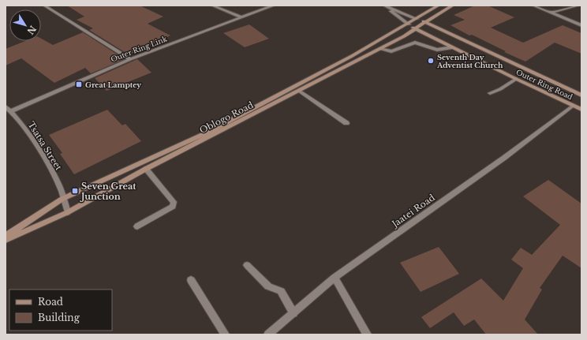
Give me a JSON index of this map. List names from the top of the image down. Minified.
{"streets":{"main road":["Outer Ring Road","Oblogo Road"],"street":["Outer Ring Link","Tsatsa Street","Jaatei Road"]},"crossings":[["Outer Ring Link","Tsatsa Street"],["Outer Ring Road","Oblogo Road"],["Outer Ring Road","Jaatei Road"],["Oblogo Road","Tsatsa Street"]],"places":{"other":["Seventh Day Adventist Church"],"transit":["Great Lamptey","Seven Great Junction"]},"legend":["Road","Building"],"north":"bottom right"}
